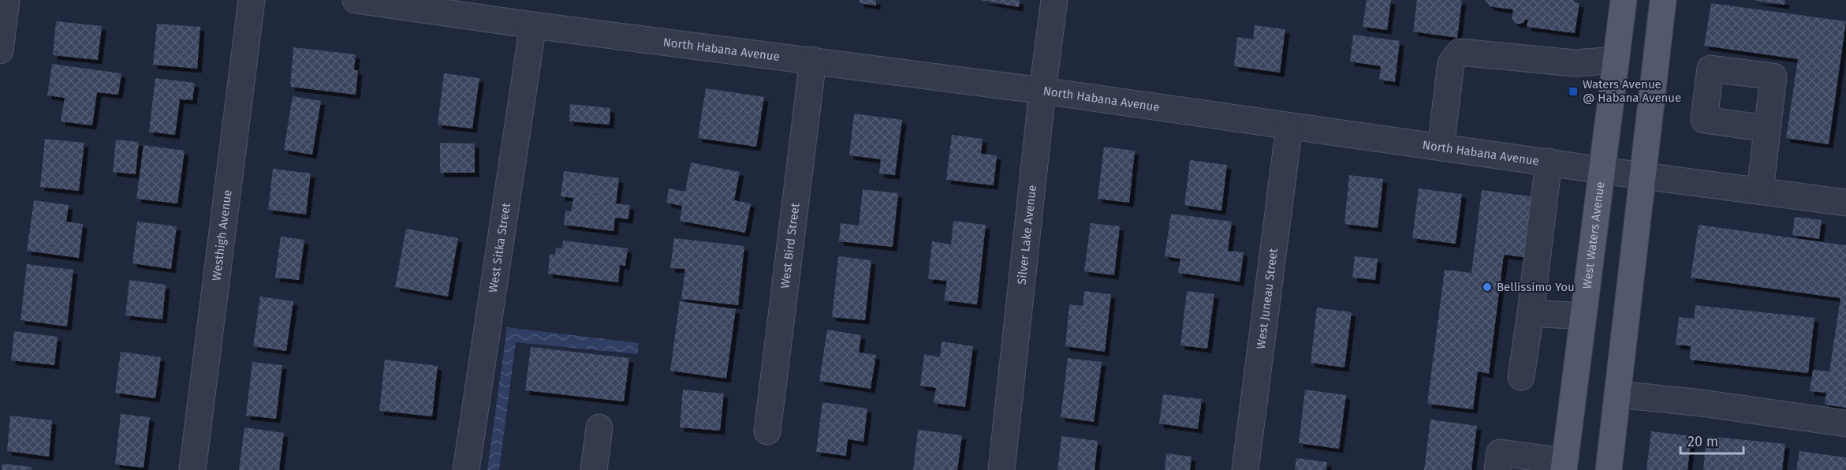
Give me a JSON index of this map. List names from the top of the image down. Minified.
{"streets":{"main road":["West Waters Avenue"],"street":["North Habana Avenue","Westhigh Avenue","Silver Lake Avenue","West Bird Street","West Sitka Street","West Juneau Street"]},"crossings":[["North Habana Avenue","Silver Lake Avenue"],["North Habana Avenue","West Waters Avenue"],["North Habana Avenue","West Bird Street"],["North Habana Avenue","West Sitka Street"],["North Habana Avenue","West Juneau Street"]],"places":{"transit":["Waters Avenue @ Habana Avenue"],"other":["Bellissimo You"]},"scale_bar":"20 m"}
